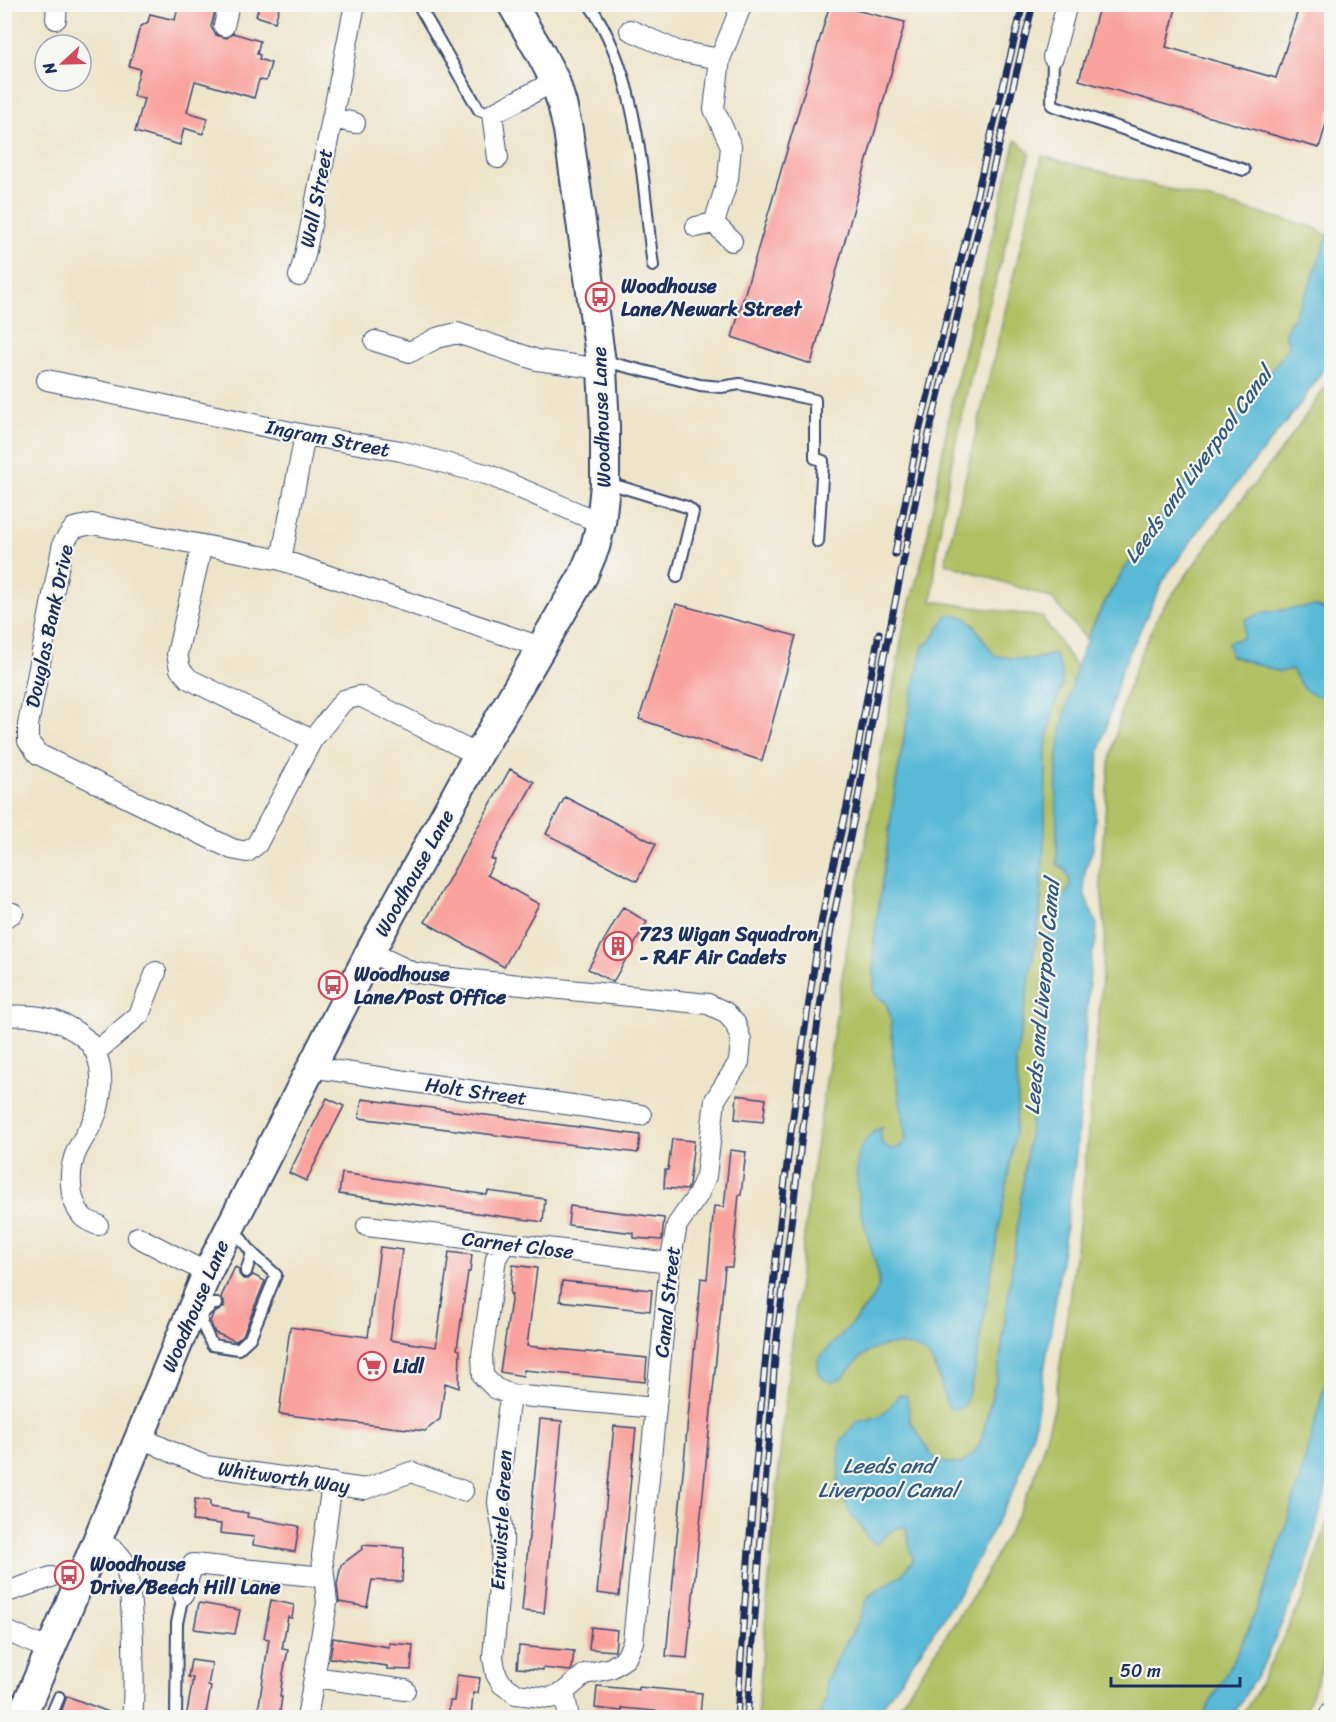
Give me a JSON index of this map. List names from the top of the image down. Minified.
{"streets":{"main road":["Woodhouse Lane"],"street":["Wall Street","Ingram Street","Douglas Bank Drive","Holt Street","Carnet Close","Canal Street","Whitworth Way","Entwistle Green"]},"crossings":[["Woodhouse Lane","Ingram Street"],["Woodhouse Lane","Douglas Bank Drive"],["Woodhouse Lane","Holt Street"],["Woodhouse Lane","Canal Street"],["Woodhouse Lane","Whitworth Way"],["Carnet Close","Canal Street"],["Canal Street","Entwistle Green"]],"water":["Leeds and Liverpool Canal"],"places":{"bus stop":["Woodhouse Lane/Newark Street","Woodhouse Lane/Post Office","Woodhouse Drive/Beech Hill Lane"],"building":["723 Wigan Squadron - RAF Air Cadets"],"supermarket":["Lidl"]},"scale_bar":"50 m","north":"left"}
